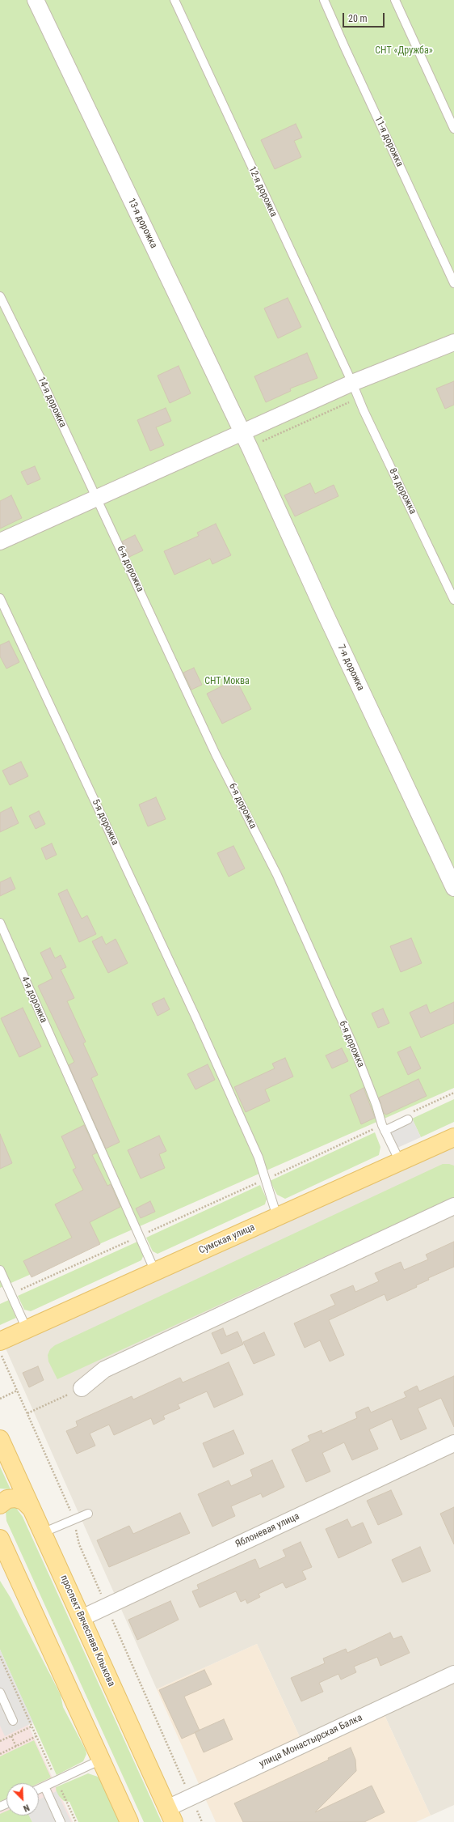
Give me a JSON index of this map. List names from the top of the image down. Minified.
{"streets":{"main road":["Сумская улица","проспект Вячеслава Клыкова"],"street":["13-я дорожка","7-я дорожка","Яблоневая улица","улица Монастырская Балка"],"lane":["11-я дорожка","12-я дорожка","14-я дорожка","8-я дорожка","6-я дорожка","5-я дорожка","4-я дорожка"]},"crossings":[["12-я дорожка","8-я дорожка"],["13-я дорожка","7-я дорожка"],["14-я дорожка","6-я дорожка"],["6-я дорожка","Сумская улица"],["5-я дорожка","Сумская улица"],["4-я дорожка","Сумская улица"],["Яблоневая улица","проспект Вячеслава Клыкова"],["проспект Вячеслава Клыкова","улица Монастырская Балка"]],"parks":["СНТ «Дружба»","СНТ Моква"],"scale_bar":"20 m","north":"bottom right"}
